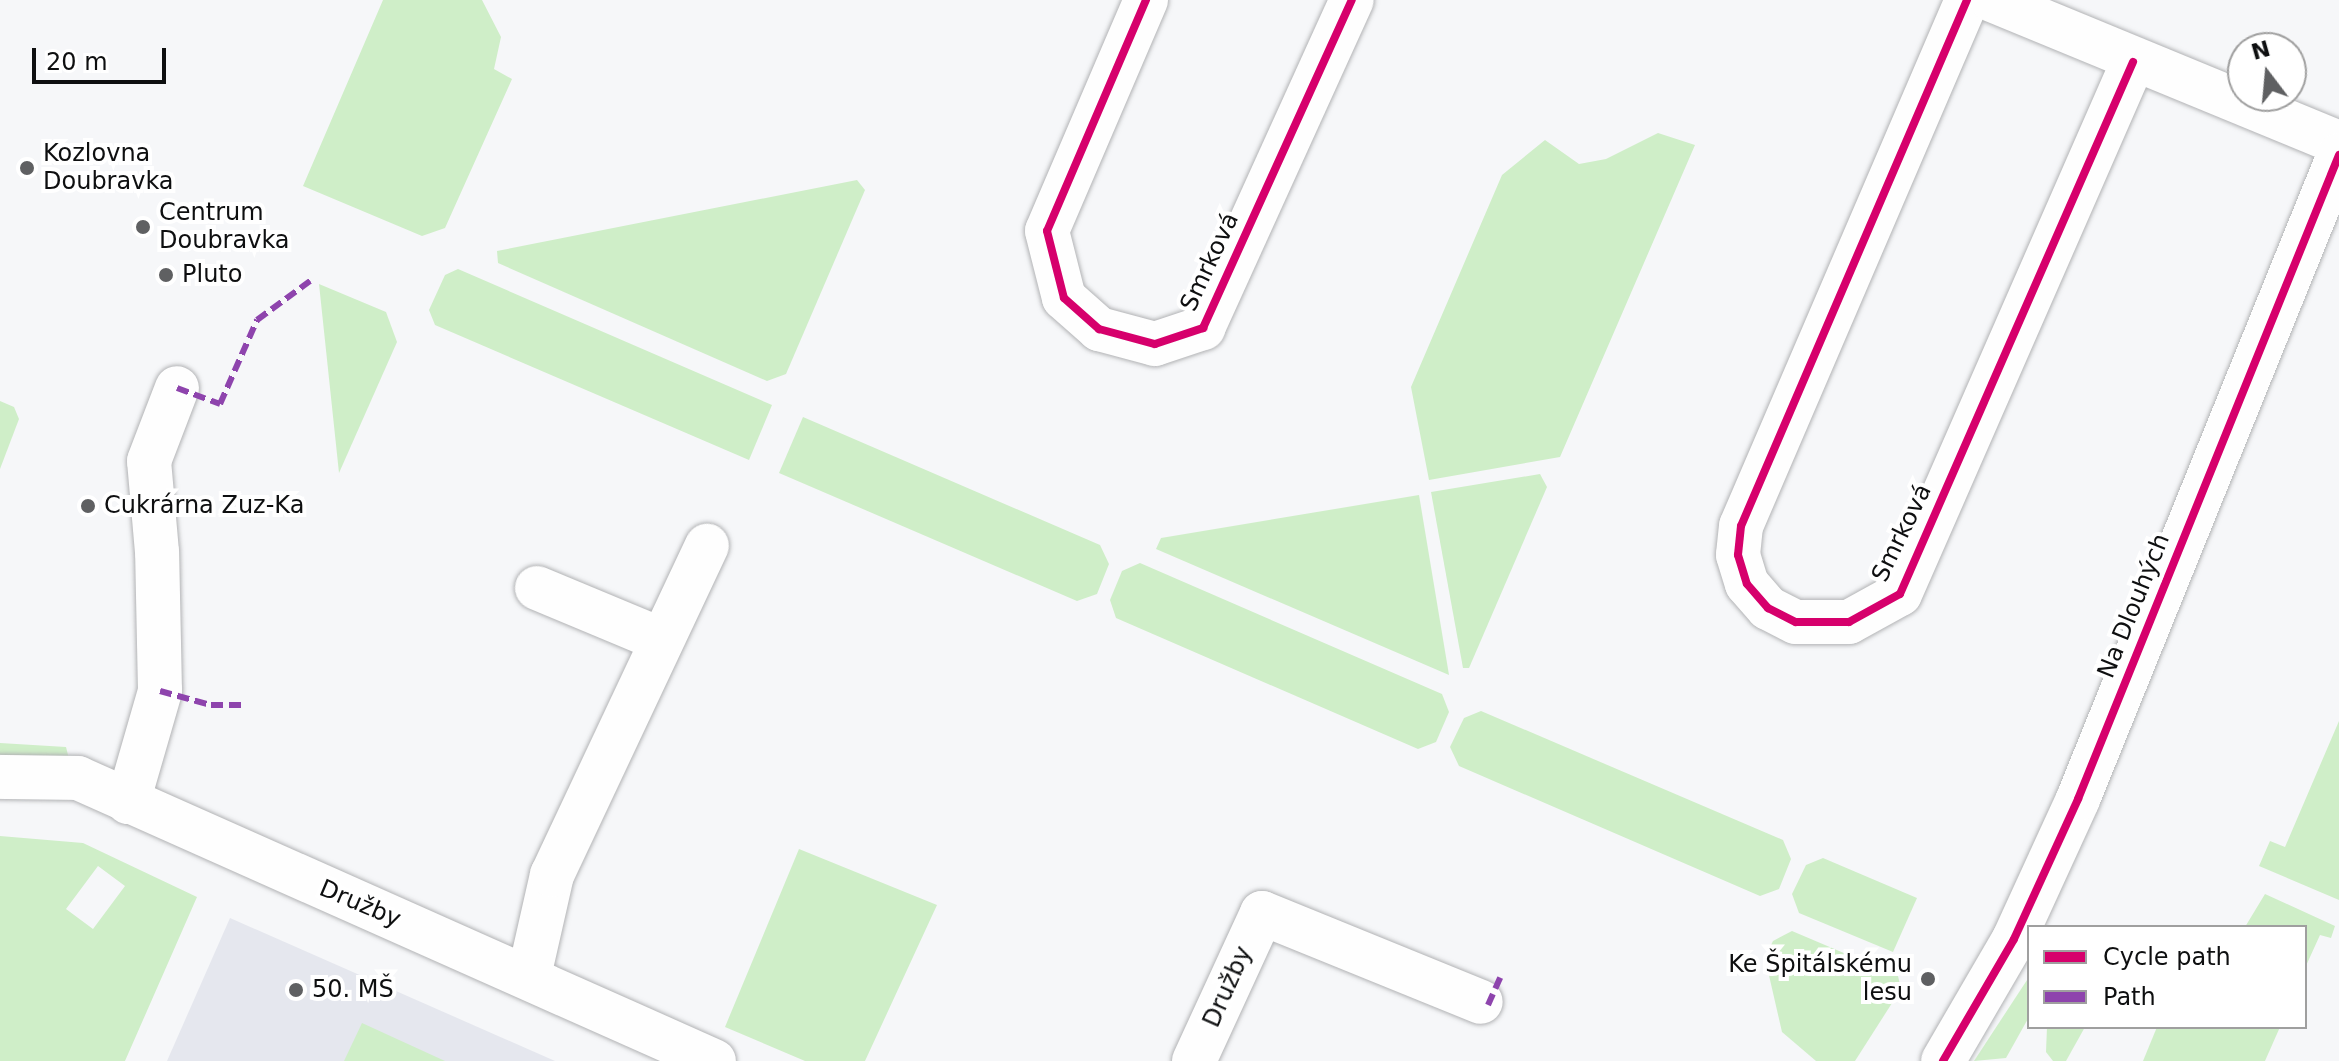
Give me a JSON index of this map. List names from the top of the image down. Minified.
{"streets":{"street":["Smrková","Na Dlouhých","Družby"]},"places":["Kozlovna Doubravka","Centrum Doubravka","Pluto","Cukrárna Zuz-Ka","Ke Špitálskému lesu","50. MŠ"],"legend":["Cycle path","Path"],"scale_bar":"20 m","north":"top"}
